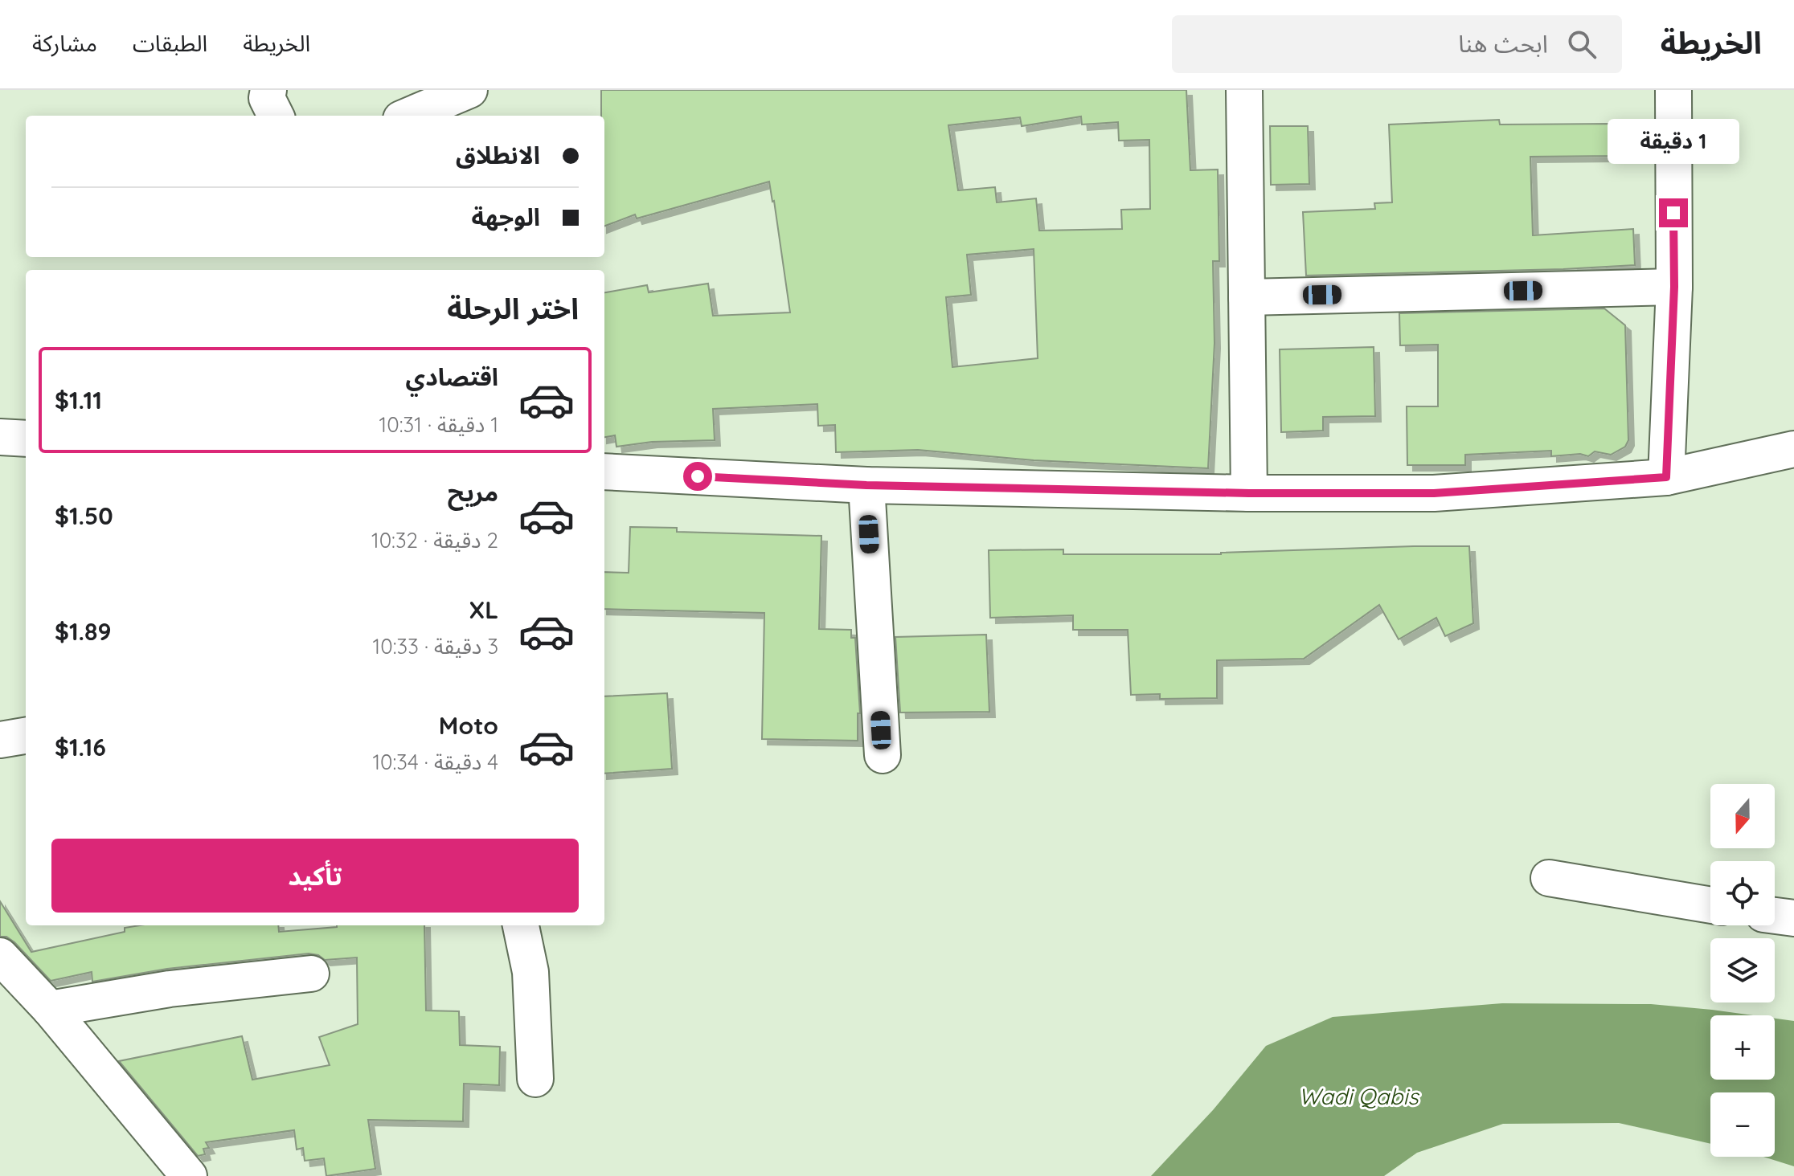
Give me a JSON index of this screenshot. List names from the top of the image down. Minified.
{"water":["Wadi Qabis"],"north":"bottom","page":{"header":"الخريطة","search":"ابحث هنا","nav":["الخريطة","الطبقات","مشاركة"],"banner":["الانطلاق","الوجهة"],"bubble":"1 دقيقة","heading":"اختر الرحلة","list":[{"name":"اقتصادي","note":"1 دقيقة · 10:31","value":"$1.11"},{"name":"مريح","note":"2 دقيقة · 10:32","value":"$1.50"},{"name":"XL","note":"3 دقيقة · 10:33","value":"$1.89"},{"name":"Moto","note":"4 دقيقة · 10:34","value":"$1.16"}],"map_buttons":["+","−"],"buttons":"تأكيد"}}
